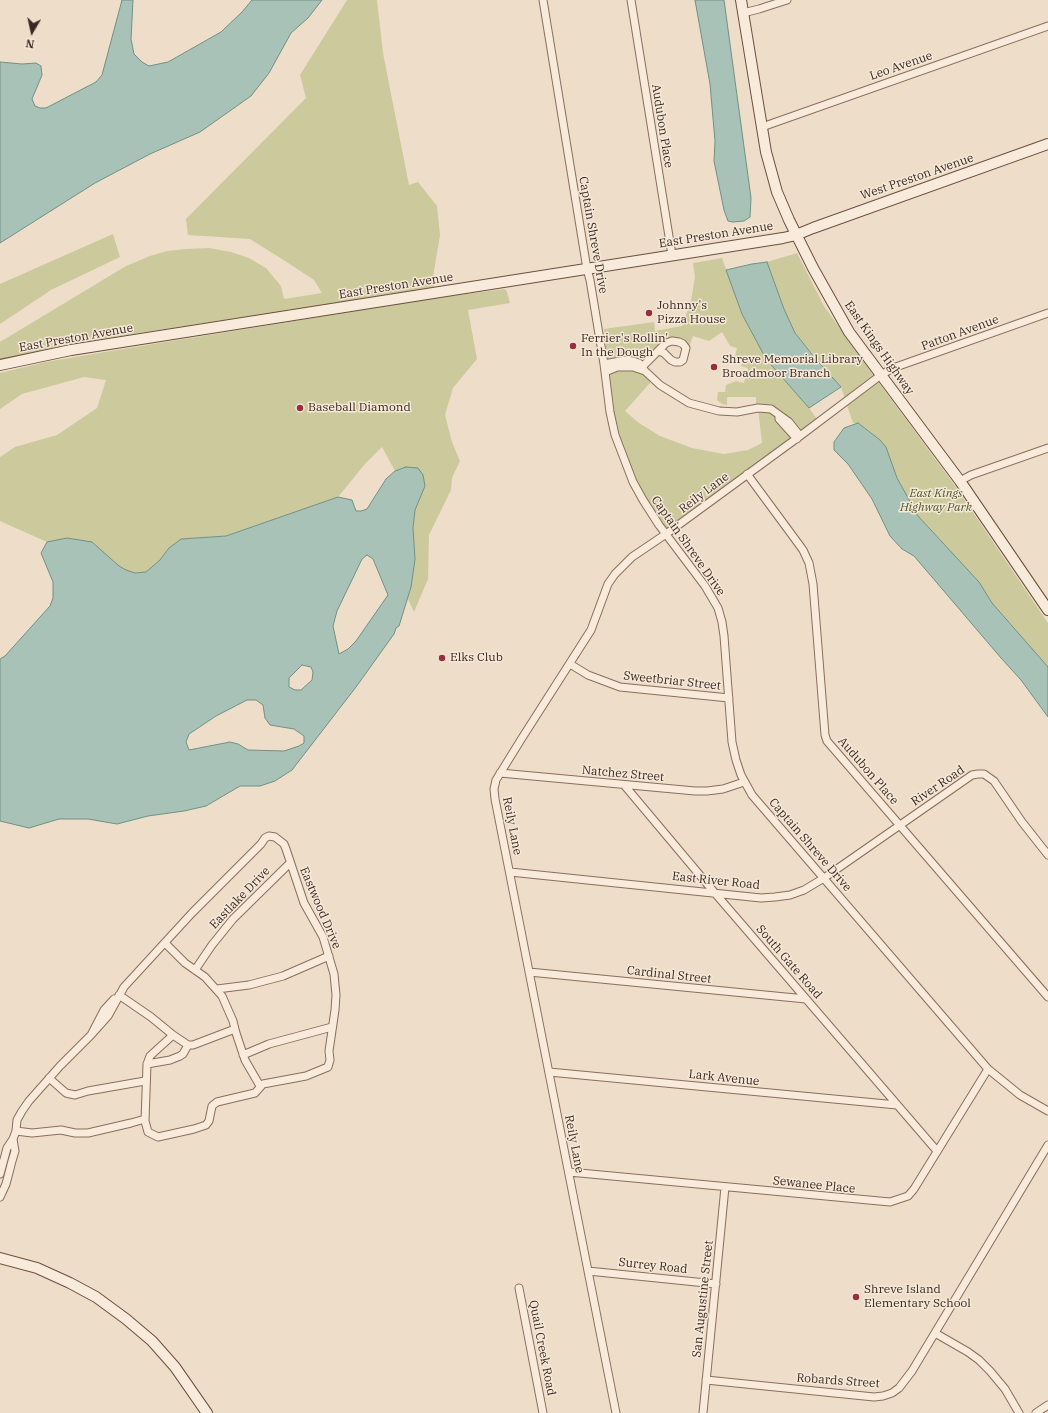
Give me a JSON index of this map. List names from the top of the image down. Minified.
{"streets":{"street":["Leo Avenue","Audubon Place","West Preston Avenue","Captain Shreve Drive","East Preston Avenue","Patton Avenue","East Kings Highway","Reily Lane","Sweetbriar Street","Natchez Street","River Road","East River Road","Eastlake Drive","Eastwood Drive","South Gate Road","Cardinal Street","Lark Avenue","Sewanee Place","Surrey Road","San Augustine Street","Quail Creek Road","Robards Street"]},"crossings":[["Leo Avenue","East Kings Highway"],["Audubon Place","East Preston Avenue"],["Audubon Place","Reily Lane"],["Audubon Place","River Road"],["Audubon Place","East River Road"],["West Preston Avenue","East Preston Avenue"],["West Preston Avenue","East Kings Highway"],["Captain Shreve Drive","East Preston Avenue"],["Captain Shreve Drive","Reily Lane"],["Captain Shreve Drive","Sweetbriar Street"],["Captain Shreve Drive","Natchez Street"],["Captain Shreve Drive","East River Road"],["Captain Shreve Drive","Sewanee Place"],["East Preston Avenue","East Kings Highway"],["Patton Avenue","East Kings Highway"],["Patton Avenue","Reily Lane"],["East Kings Highway","Reily Lane"],["Reily Lane","Sweetbriar Street"],["Reily Lane","Natchez Street"],["Reily Lane","East River Road"],["Reily Lane","Cardinal Street"],["Reily Lane","Lark Avenue"],["Reily Lane","Sewanee Place"],["Reily Lane","Surrey Road"],["Natchez Street","South Gate Road"],["River Road","East River Road"],["East River Road","South Gate Road"],["Eastlake Drive","Eastwood Drive"],["South Gate Road","Cardinal Street"],["South Gate Road","Lark Avenue"],["South Gate Road","Sewanee Place"],["Sewanee Place","San Augustine Street"],["Surrey Road","San Augustine Street"],["San Augustine Street","Robards Street"]],"parks":["East Kings Highway Park"],"places":["Johnny's Pizza House","Ferrier's Rollin' In the Dough","Shreve Memorial Library Broadmoor Branch","Baseball Diamond","Elks Club","Shreve Island Elementary School"],"north":"bottom"}
